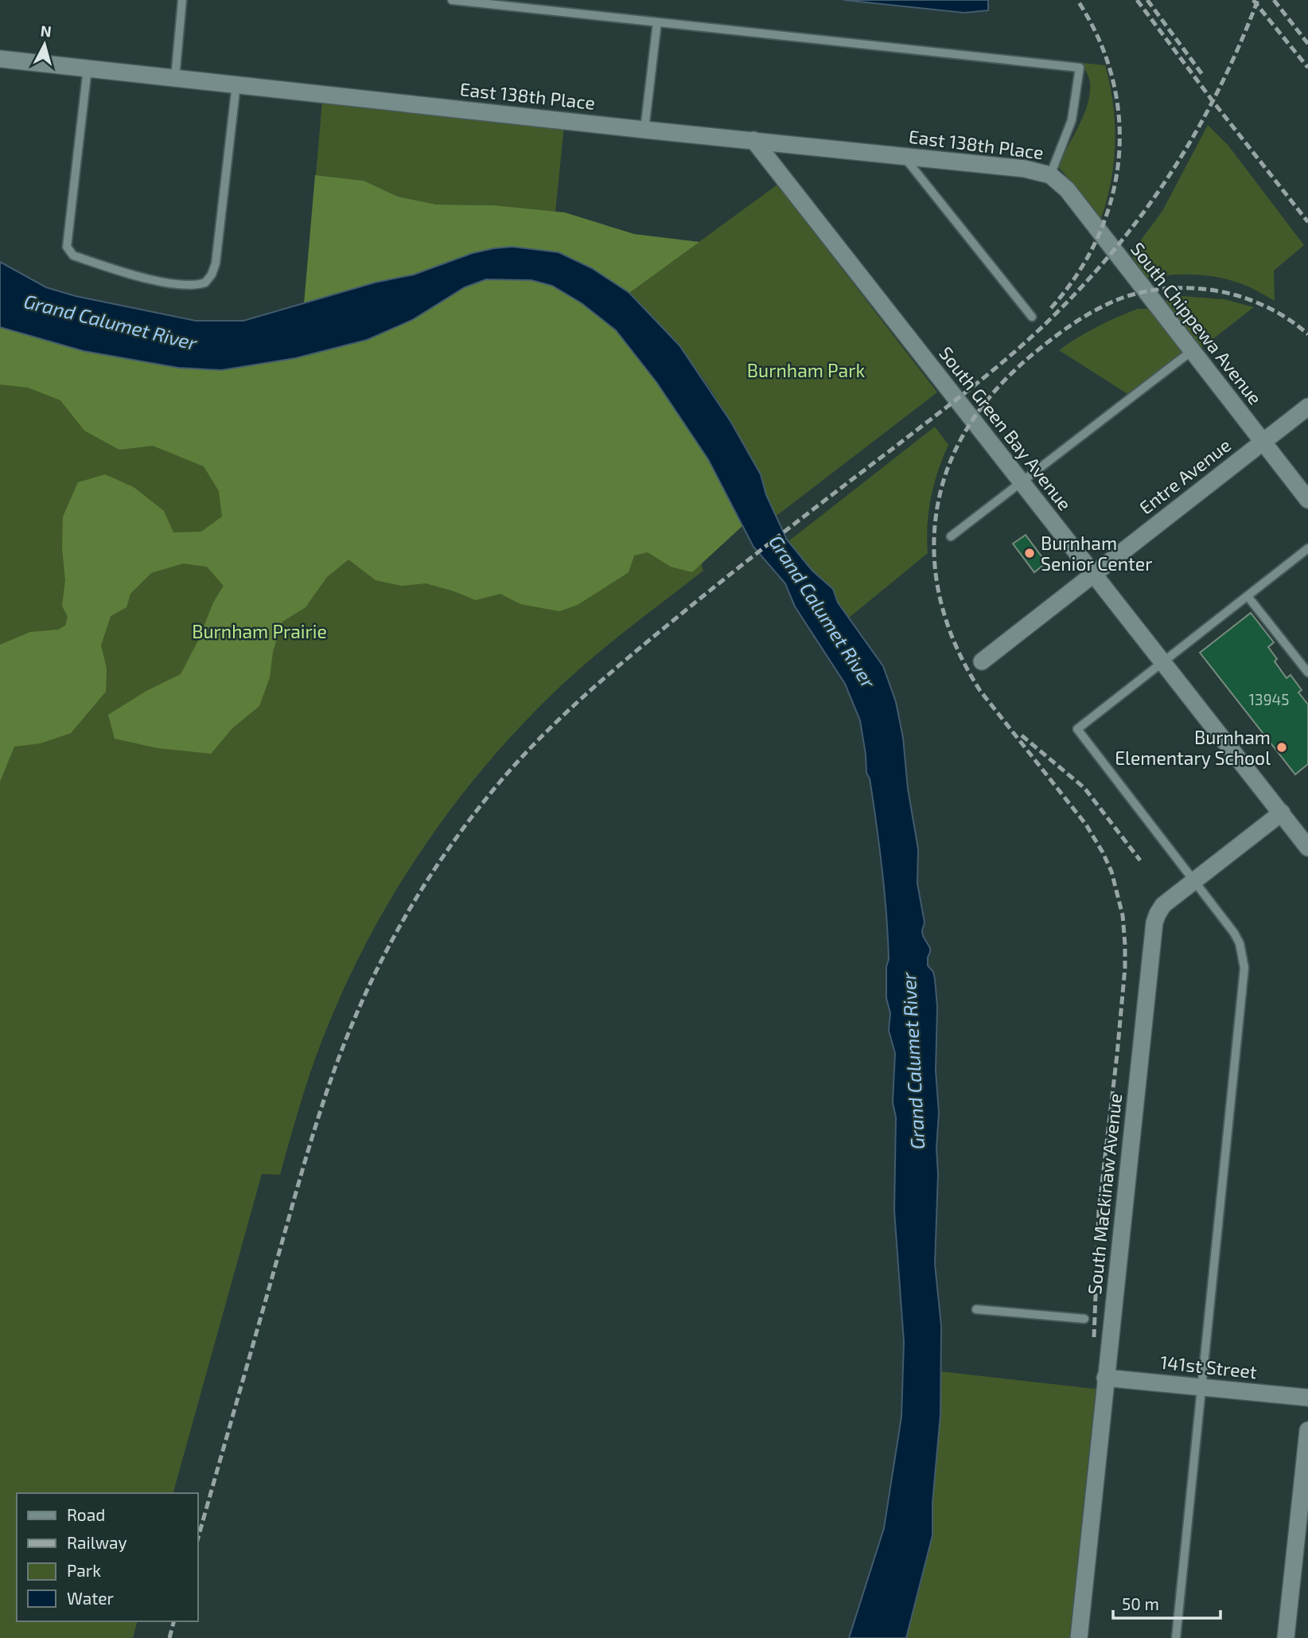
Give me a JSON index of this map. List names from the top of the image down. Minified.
{"streets":{"street":["East 138th Place","South Chippewa Avenue","South Green Bay Avenue","Entre Avenue","South Mackinaw Avenue","141st Street"]},"crossings":[["East 138th Place","South Chippewa Avenue"],["East 138th Place","South Green Bay Avenue"],["South Chippewa Avenue","Entre Avenue"],["South Green Bay Avenue","Entre Avenue"],["South Green Bay Avenue","South Mackinaw Avenue"],["South Mackinaw Avenue","141st Street"]],"water":["Grand Calumet River"],"parks":["Burnham Park","Burnham Prairie"],"places":["Burnham Senior Center","Burnham Elementary School"],"house_numbers":["13945"],"legend":["Road","Railway","Park","Water"],"scale_bar":"50 m","north":"top"}
